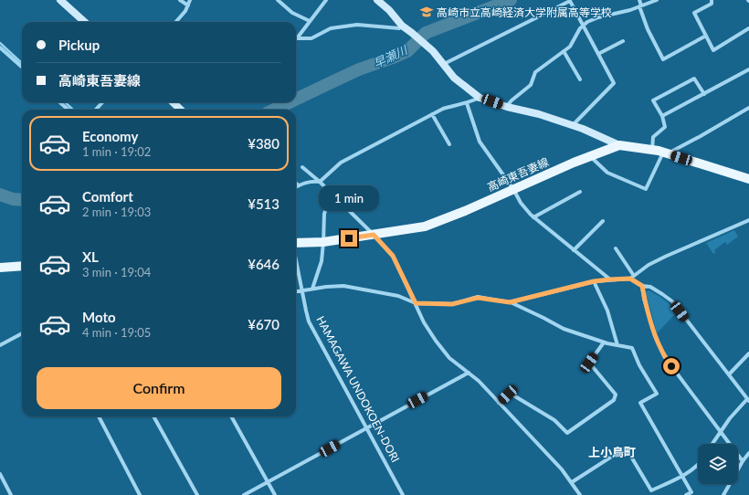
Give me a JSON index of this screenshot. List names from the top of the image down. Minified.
{"streets":{"main road":["高崎東吾妻線"],"street":["HAMAGAWA UNDOKOEN-DORI"]},"districts":["上小鳥町"],"water":["早瀬川"],"places":{"school or university":["高崎市立高崎経済大学附属高等学校"]},"page":{"banner":["Pickup","高崎東吾妻線"],"list":[{"name":"Economy","note":"1 min · 19:02","value":"¥380"},{"name":"Comfort","note":"2 min · 19:03","value":"¥513"},{"name":"XL","note":"3 min · 19:04","value":"¥646"},{"name":"Moto","note":"4 min · 19:05","value":"¥670"}],"bubble":"1 min","buttons":"Confirm"}}
